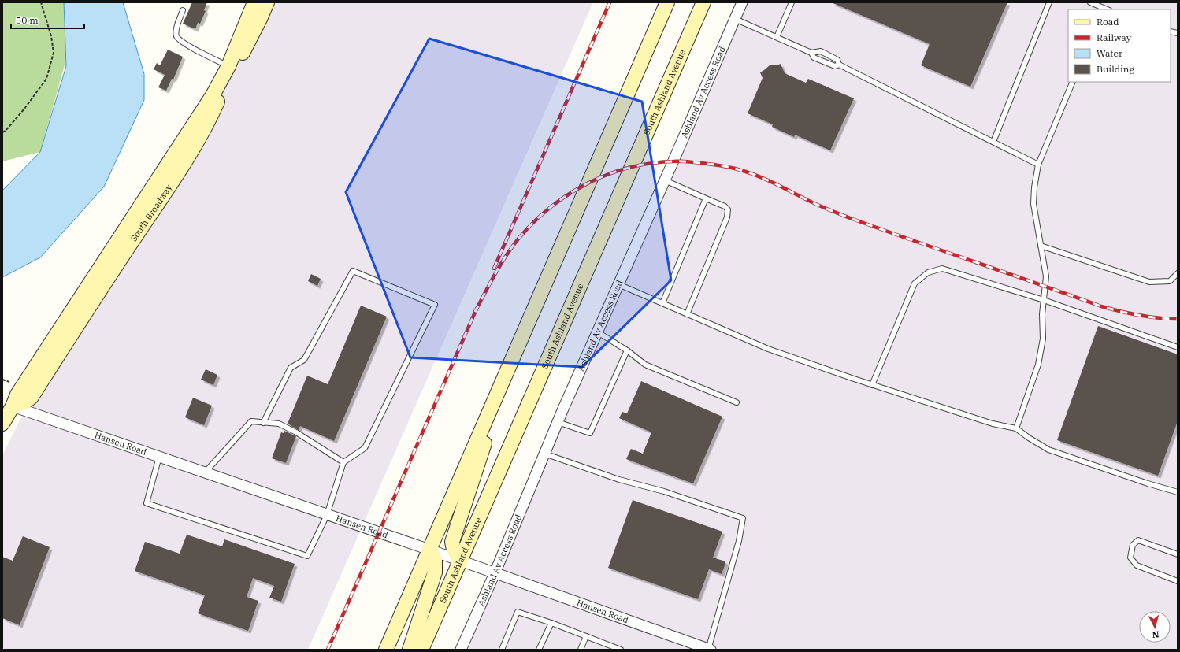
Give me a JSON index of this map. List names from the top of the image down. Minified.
{"streets":{"main road":["South Ashland Avenue","South Broadway"],"street":["Ashland Av Access Road","Hansen Road"]},"crossings":[["South Ashland Avenue","Hansen Road"],["Ashland Av Access Road","Hansen Road"],["South Broadway","Hansen Road"]],"legend":["Road","Railway","Water","Building"],"scale_bar":"50 m","north":"bottom"}
